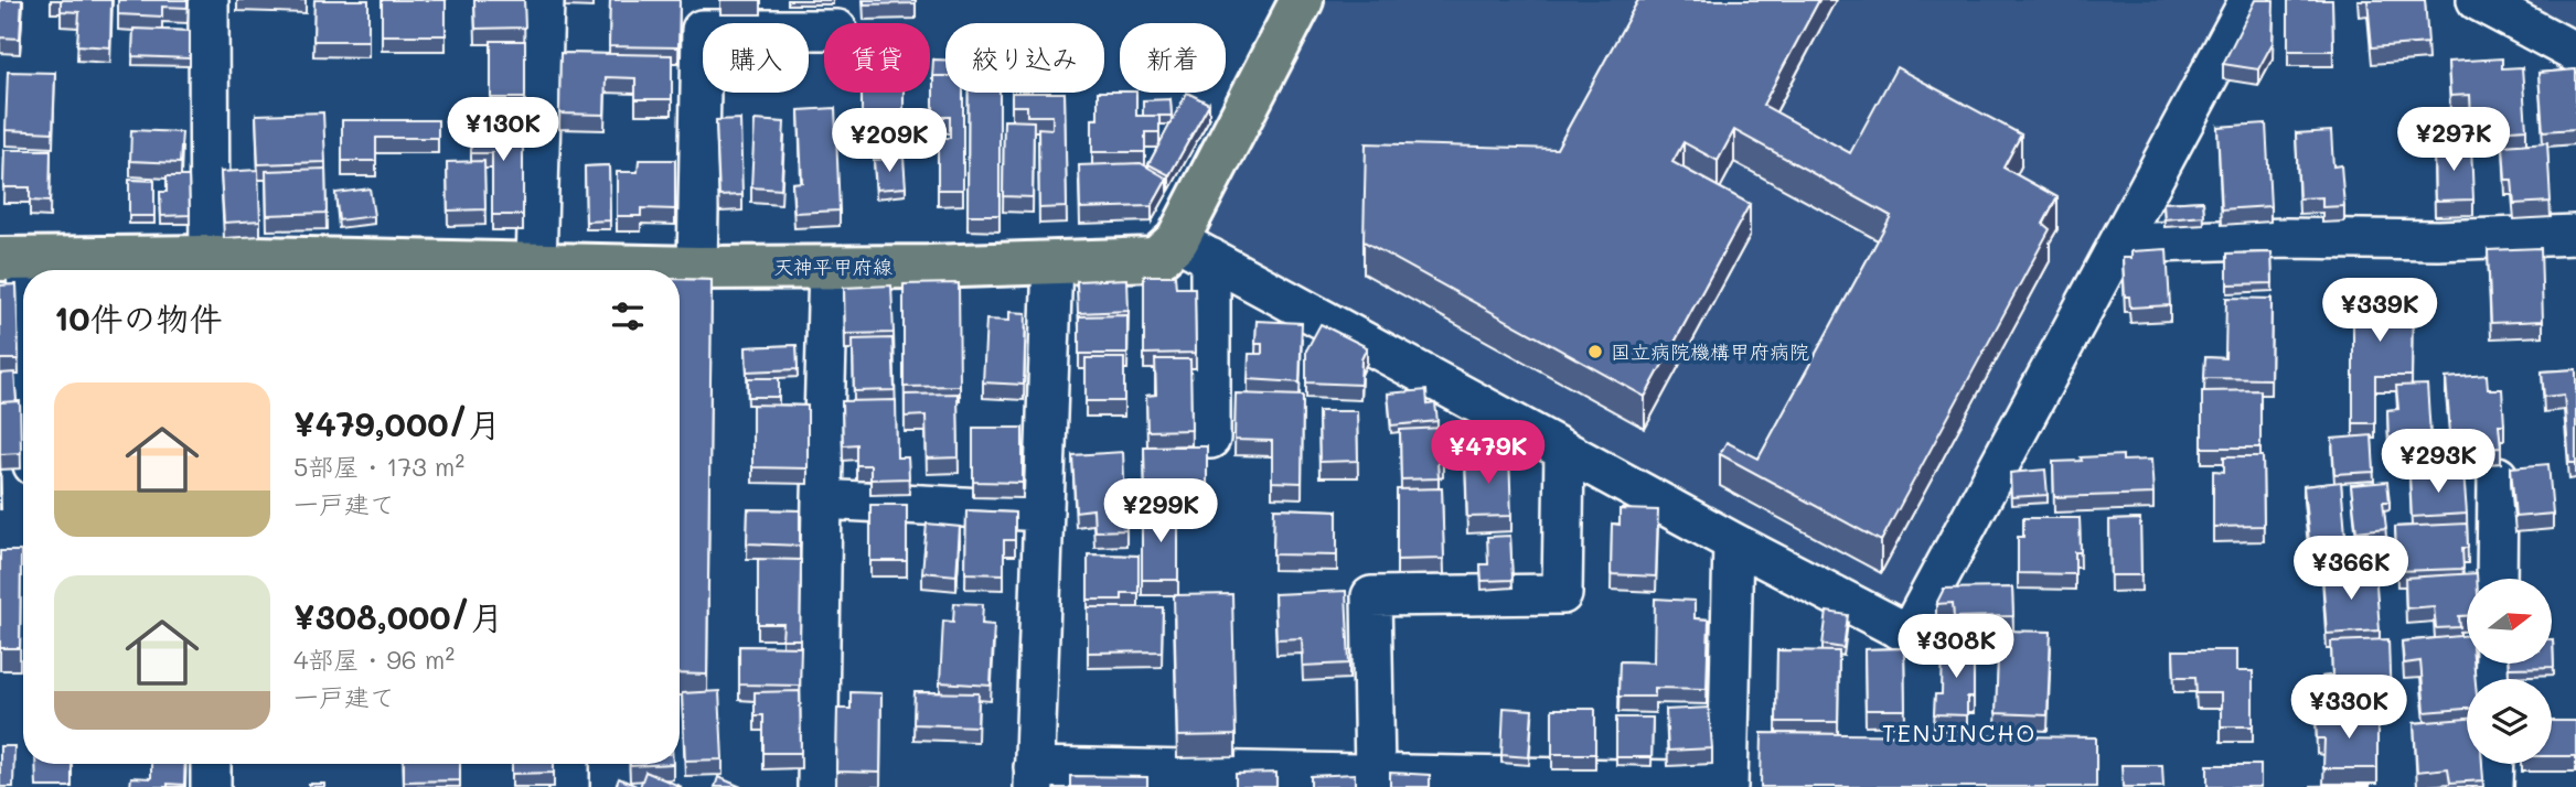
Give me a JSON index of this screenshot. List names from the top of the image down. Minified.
{"streets":{"main road":["天神平甲府線"]},"districts":["TENJINCHO"],"places":["国立病院機構甲府病院"],"north":"right","page":{"chip":["購入","賃貸","絞り込み","新着"],"price":["¥130K","¥297K","¥209K","¥339K","¥479K","¥293K","¥299K","¥366K","¥308K","¥330K"],"heading":"10件の物件","list":[{"name":"¥479,000/月","note":"5部屋 · 173 m² · 一戸建て"},{"name":"¥308,000/月","note":"4部屋 · 96 m² · 一戸建て"}]}}
